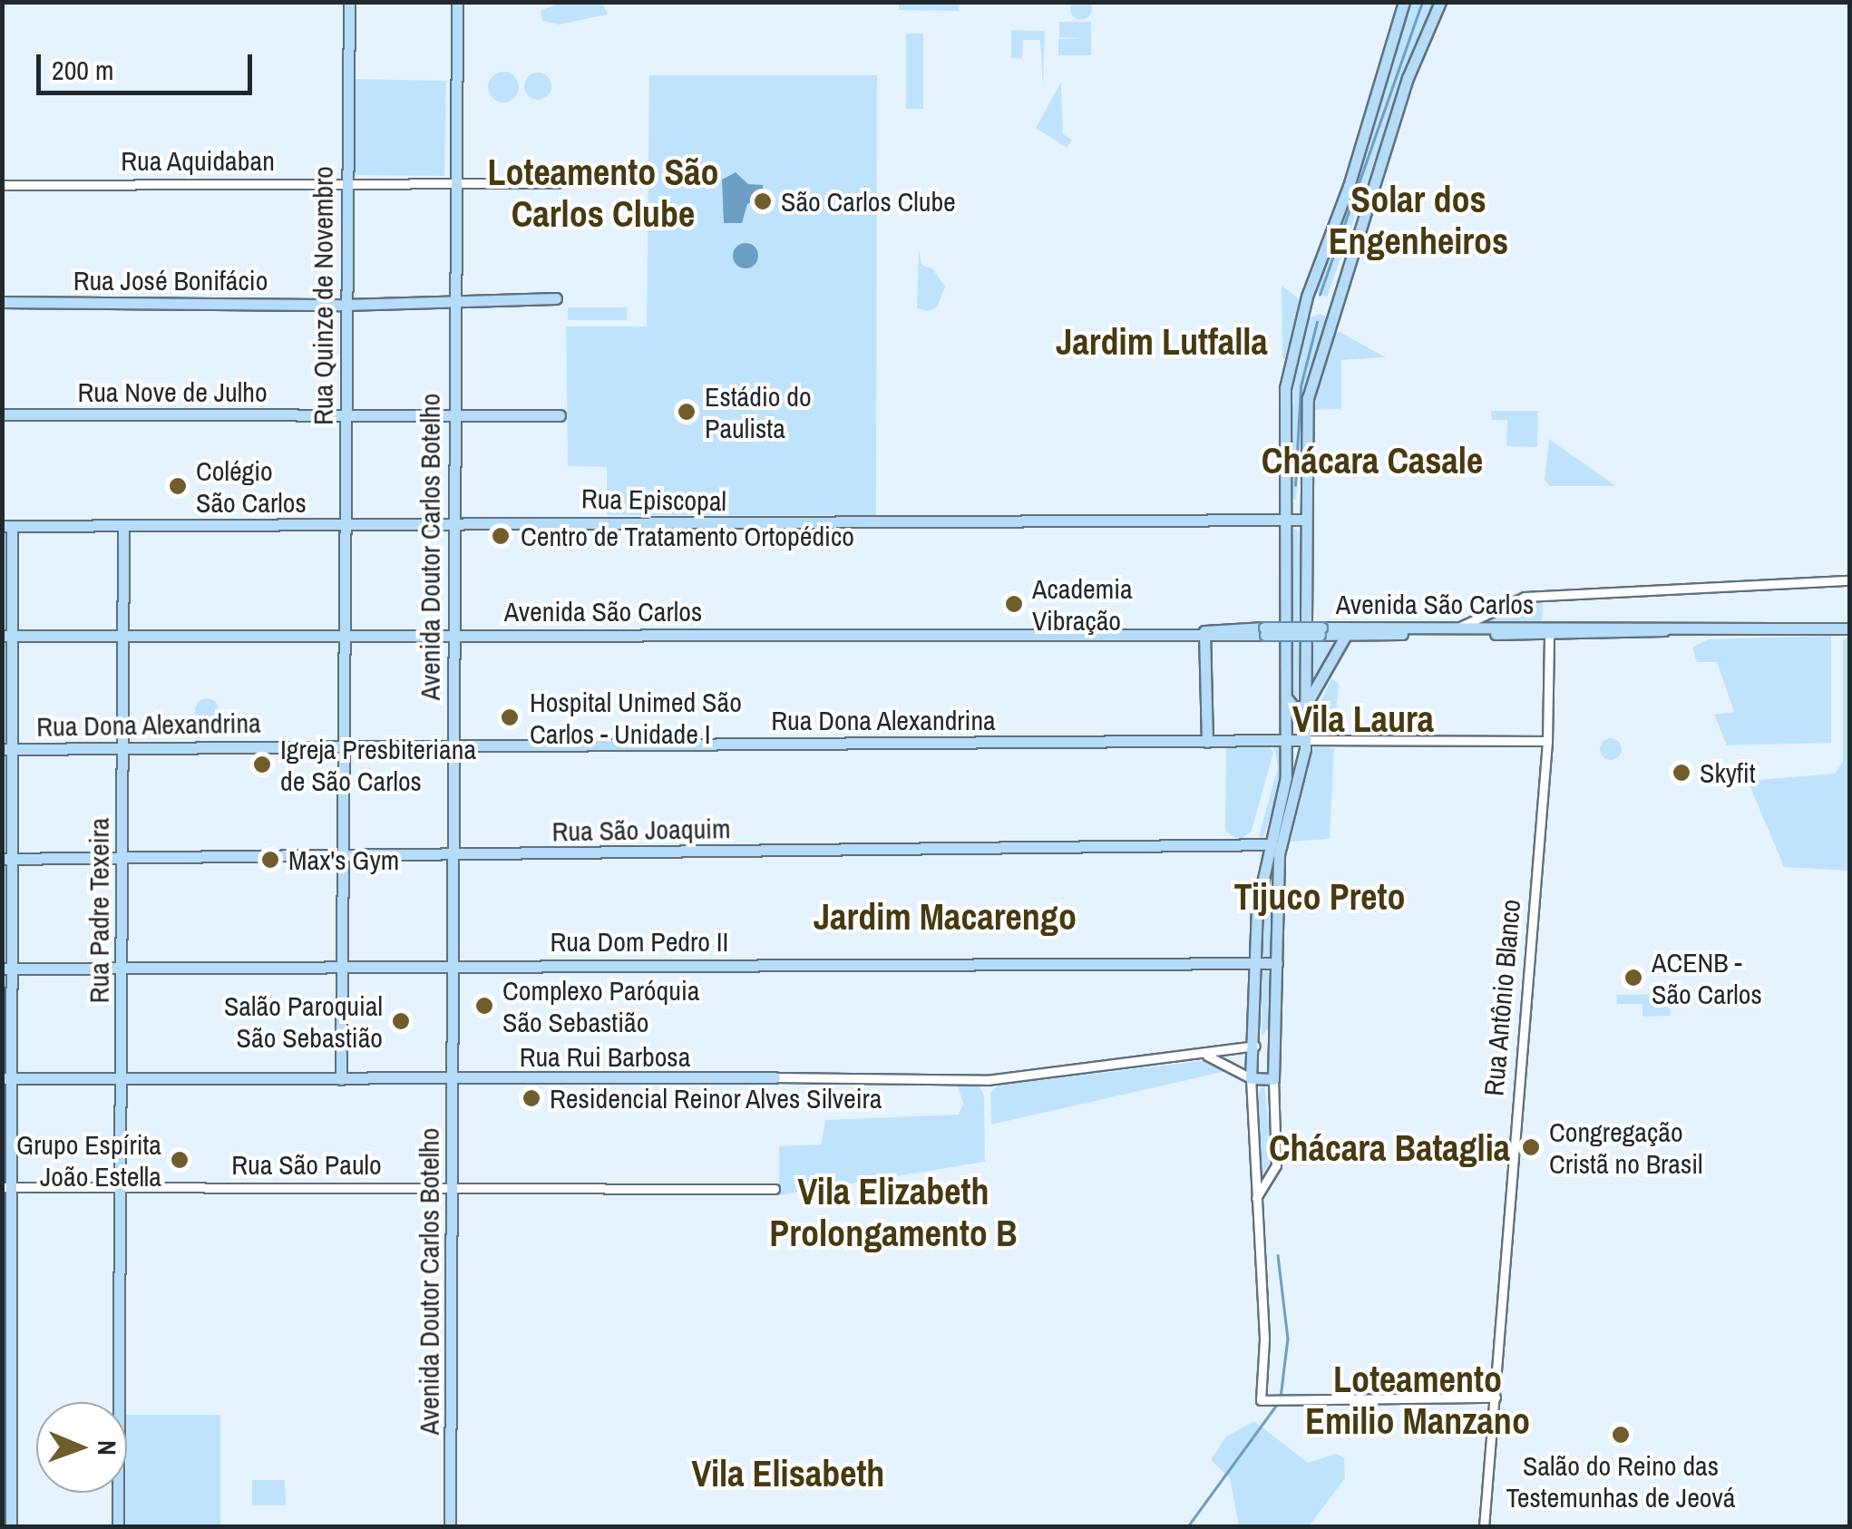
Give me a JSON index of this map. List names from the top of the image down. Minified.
{"streets":{"main road":["Rua José Bonifácio","Rua Quinze de Novembro","Rua Nove de Julho","Rua Episcopal","Avenida Doutor Carlos Botelho","Avenida São Carlos","Rua Dona Alexandrina","Rua São Joaquim","Rua Padre Texeira","Rua Dom Pedro II","Rua Rui Barbosa"],"street":["Rua Aquidaban","Rua Antônio Blanco","Rua São Paulo"]},"crossings":[["Rua Aquidaban","Rua Quinze de Novembro"],["Rua Aquidaban","Avenida Doutor Carlos Botelho"],["Rua José Bonifácio","Rua Quinze de Novembro"],["Rua José Bonifácio","Avenida Doutor Carlos Botelho"],["Rua Quinze de Novembro","Rua Nove de Julho"],["Rua Quinze de Novembro","Rua Episcopal"],["Rua Quinze de Novembro","Avenida São Carlos"],["Rua Quinze de Novembro","Rua Dona Alexandrina"],["Rua Quinze de Novembro","Rua São Joaquim"],["Rua Quinze de Novembro","Rua Dom Pedro II"],["Rua Quinze de Novembro","Rua Rui Barbosa"],["Rua Nove de Julho","Avenida Doutor Carlos Botelho"],["Rua Episcopal","Avenida Doutor Carlos Botelho"],["Rua Episcopal","Rua Padre Texeira"],["Avenida Doutor Carlos Botelho","Avenida São Carlos"],["Avenida Doutor Carlos Botelho","Rua Dona Alexandrina"],["Avenida Doutor Carlos Botelho","Rua São Joaquim"],["Avenida Doutor Carlos Botelho","Rua Dom Pedro II"],["Avenida Doutor Carlos Botelho","Rua Rui Barbosa"],["Avenida Doutor Carlos Botelho","Rua São Paulo"],["Avenida São Carlos","Rua Padre Texeira"],["Avenida São Carlos","Rua Antônio Blanco"],["Rua Dona Alexandrina","Rua Padre Texeira"],["Rua Dona Alexandrina","Rua Antônio Blanco"],["Rua São Joaquim","Rua Padre Texeira"],["Rua Padre Texeira","Rua Dom Pedro II"],["Rua Padre Texeira","Rua Rui Barbosa"],["Rua Padre Texeira","Rua São Paulo"]],"districts":["Loteamento São Carlos Clube","Solar dos Engenheiros","Jardim Lutfalla","Chácara Casale","Vila Laura","Tijuco Preto","Jardim Macarengo","Chácara Bataglia","Vila Elizabeth Prolongamento B","Loteamento Emilio Manzano","Vila Elisabeth"],"places":["São Carlos Clube","Estádio do Paulista","Colégio São Carlos","Centro de Tratamento Ortopédico","Academia Vibração","Hospital Unimed São Carlos - Unidade I","Igreja Presbiteriana de São Carlos","Skyfit","Max's Gym","ACENB - São Carlos","Complexo Paróquia São Sebastião","Salão Paroquial São Sebastião","Residencial Reinor Alves Silveira","Congregação Cristã no Brasil","Grupo Espírita João Estella","Salão do Reino das Testemunhas de Jeová"],"scale_bar":"200 m","north":"right"}
